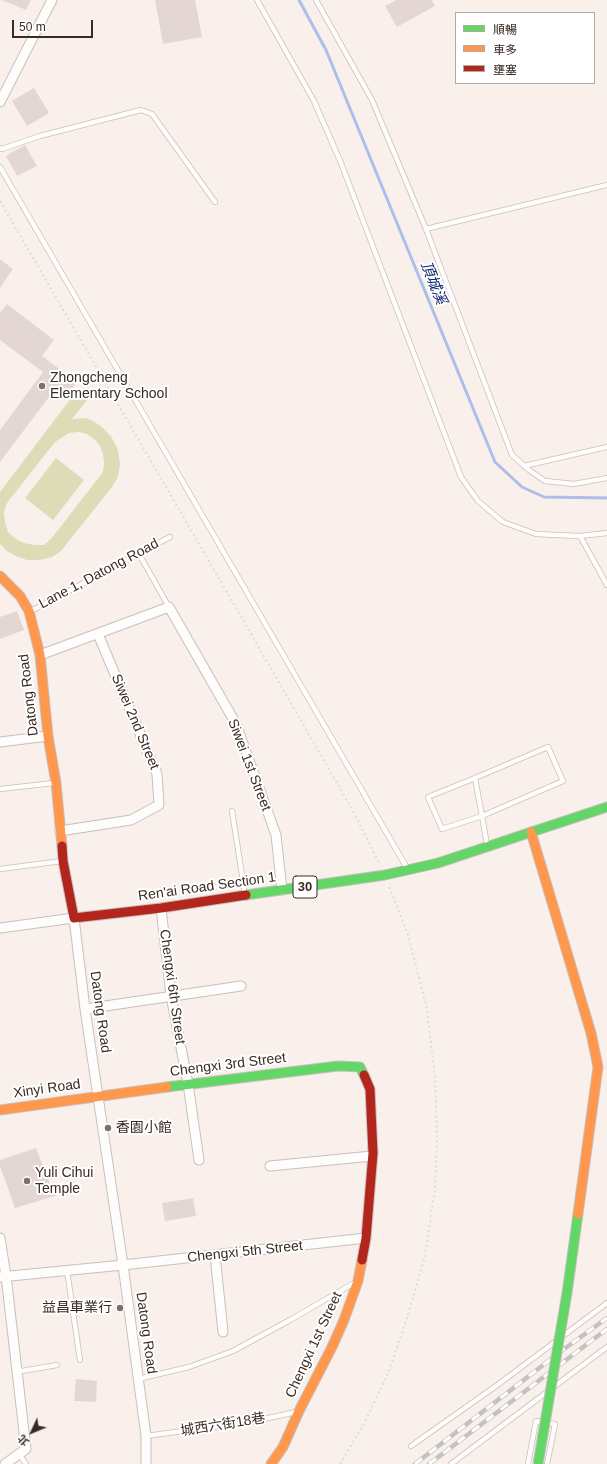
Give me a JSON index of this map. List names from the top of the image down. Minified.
{"streets":{"street":["Datong Road","Siwei 2nd Street","Siwei 1st Street","Ren'ai Road Section 1","30","Chengxi 6th Street","Chengxi 3rd Street","Xinyi Road","Chengxi 5th Street","Chengxi 1st Street"],"lane":["Lane 1, Datong Road","城西六街18巷"]},"crossings":[["Lane 1, Datong Road","Datong Road"],["Lane 1, Datong Road","Siwei 1st Street"],["Datong Road","Siwei 2nd Street"],["Datong Road","Ren'ai Road Section 1"],["Datong Road","Chengxi 3rd Street"],["Datong Road","Xinyi Road"],["Datong Road","Chengxi 5th Street"],["Datong Road","城西六街18巷"],["Siwei 1st Street","Ren'ai Road Section 1"],["Ren'ai Road Section 1","30"],["Ren'ai Road Section 1","Chengxi 6th Street"],["Chengxi 6th Street","Chengxi 3rd Street"],["Chengxi 3rd Street","Xinyi Road"],["Chengxi 3rd Street","Chengxi 1st Street"],["Chengxi 5th Street","Chengxi 1st Street"],["Chengxi 1st Street","城西六街18巷"]],"water":["頂城溪"],"places":["Zhongcheng Elementary School","香園小館","Yuli Cihui Temple","益昌車業行"],"legend":["順暢","車多","壅塞"],"scale_bar":"50 m","north":"bottom left"}
